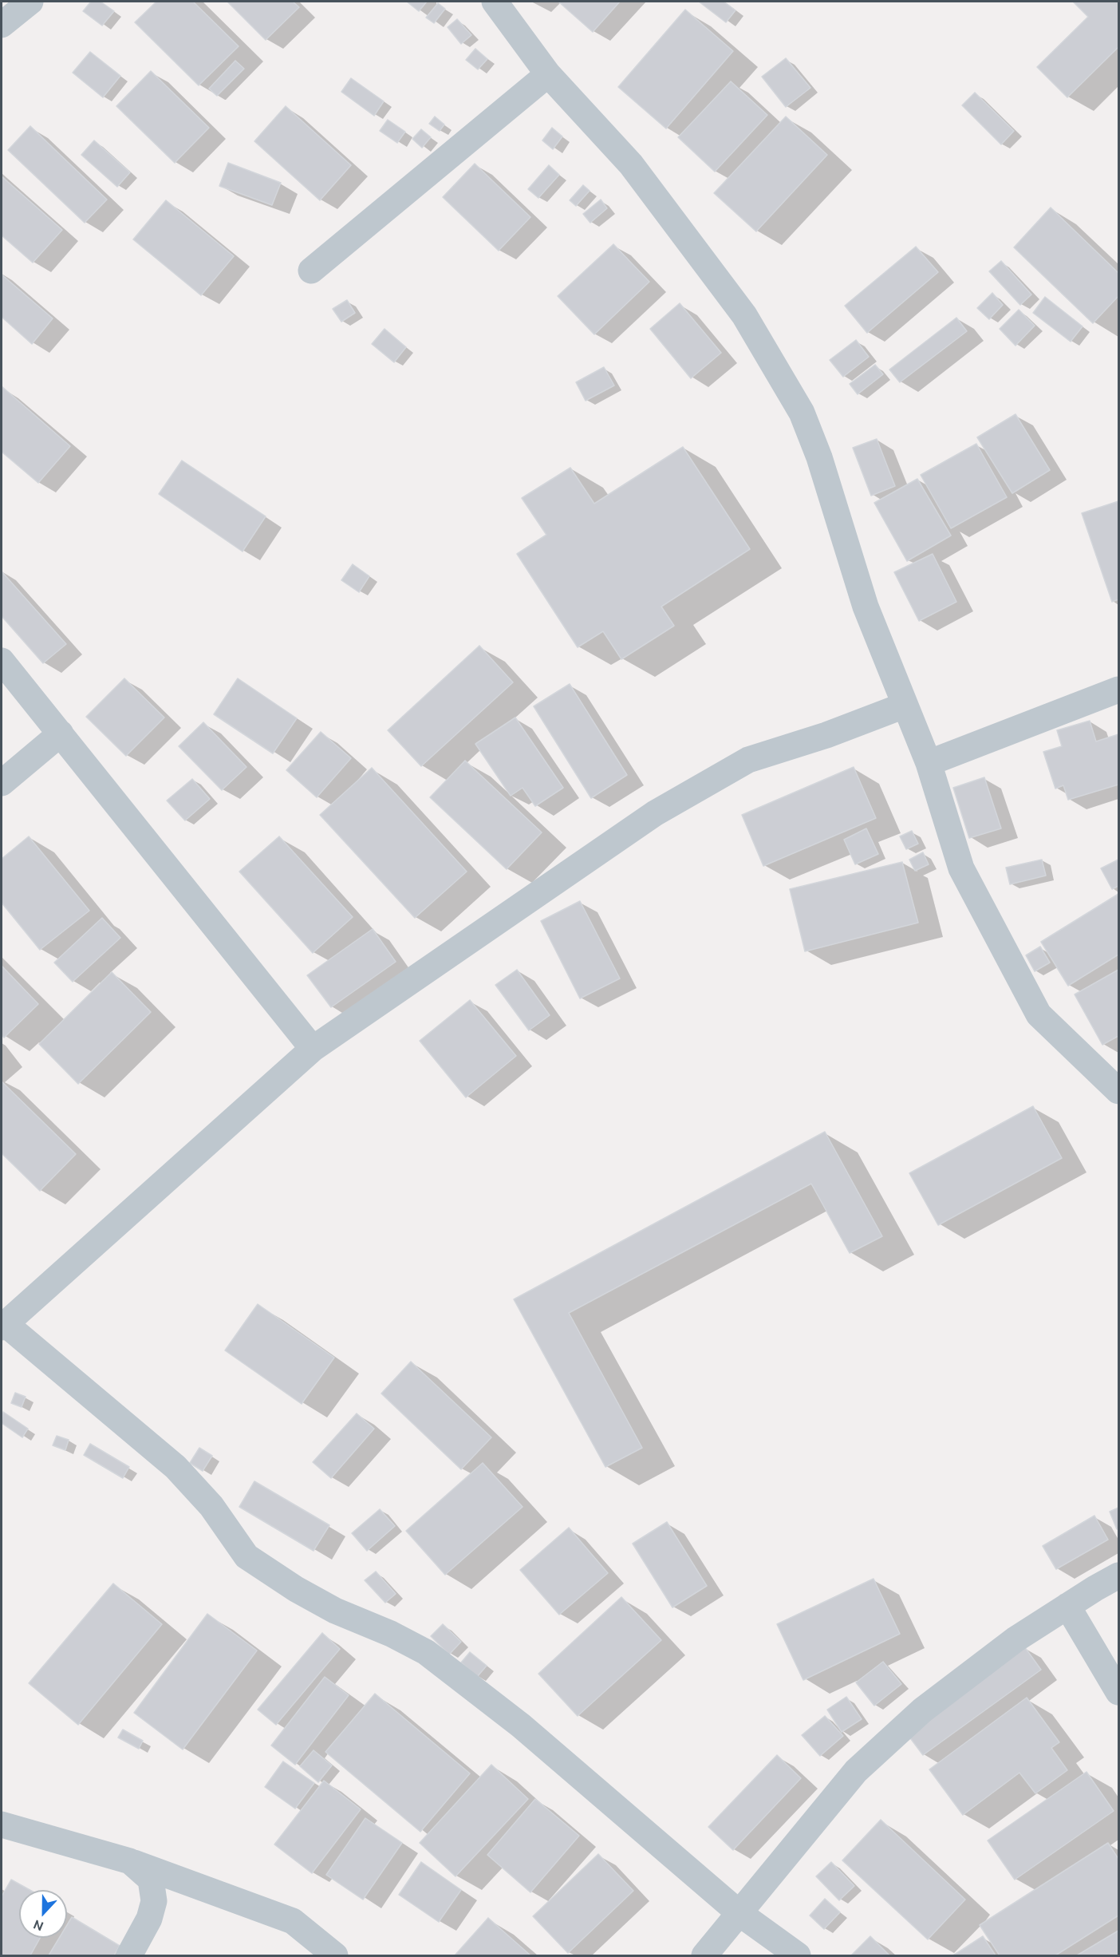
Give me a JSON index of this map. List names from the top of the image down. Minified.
{"north":"bottom"}
